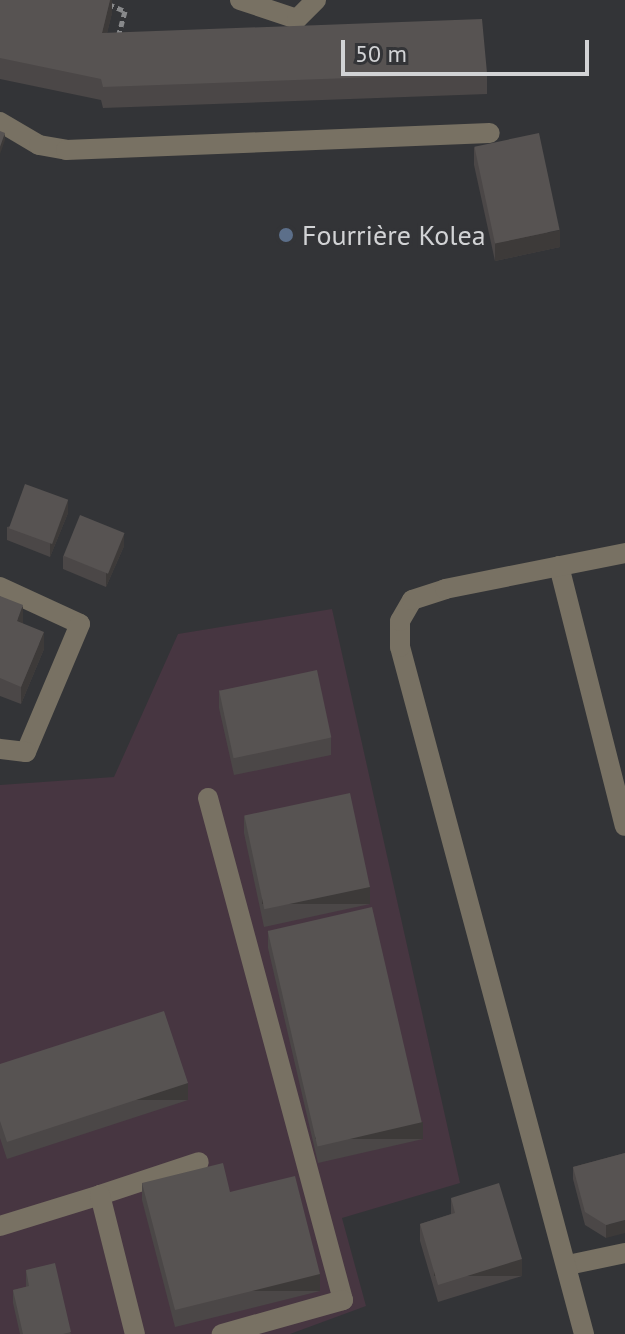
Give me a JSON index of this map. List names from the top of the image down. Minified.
{"places":["Fourrière Kolea"],"scale_bar":"50 m"}
